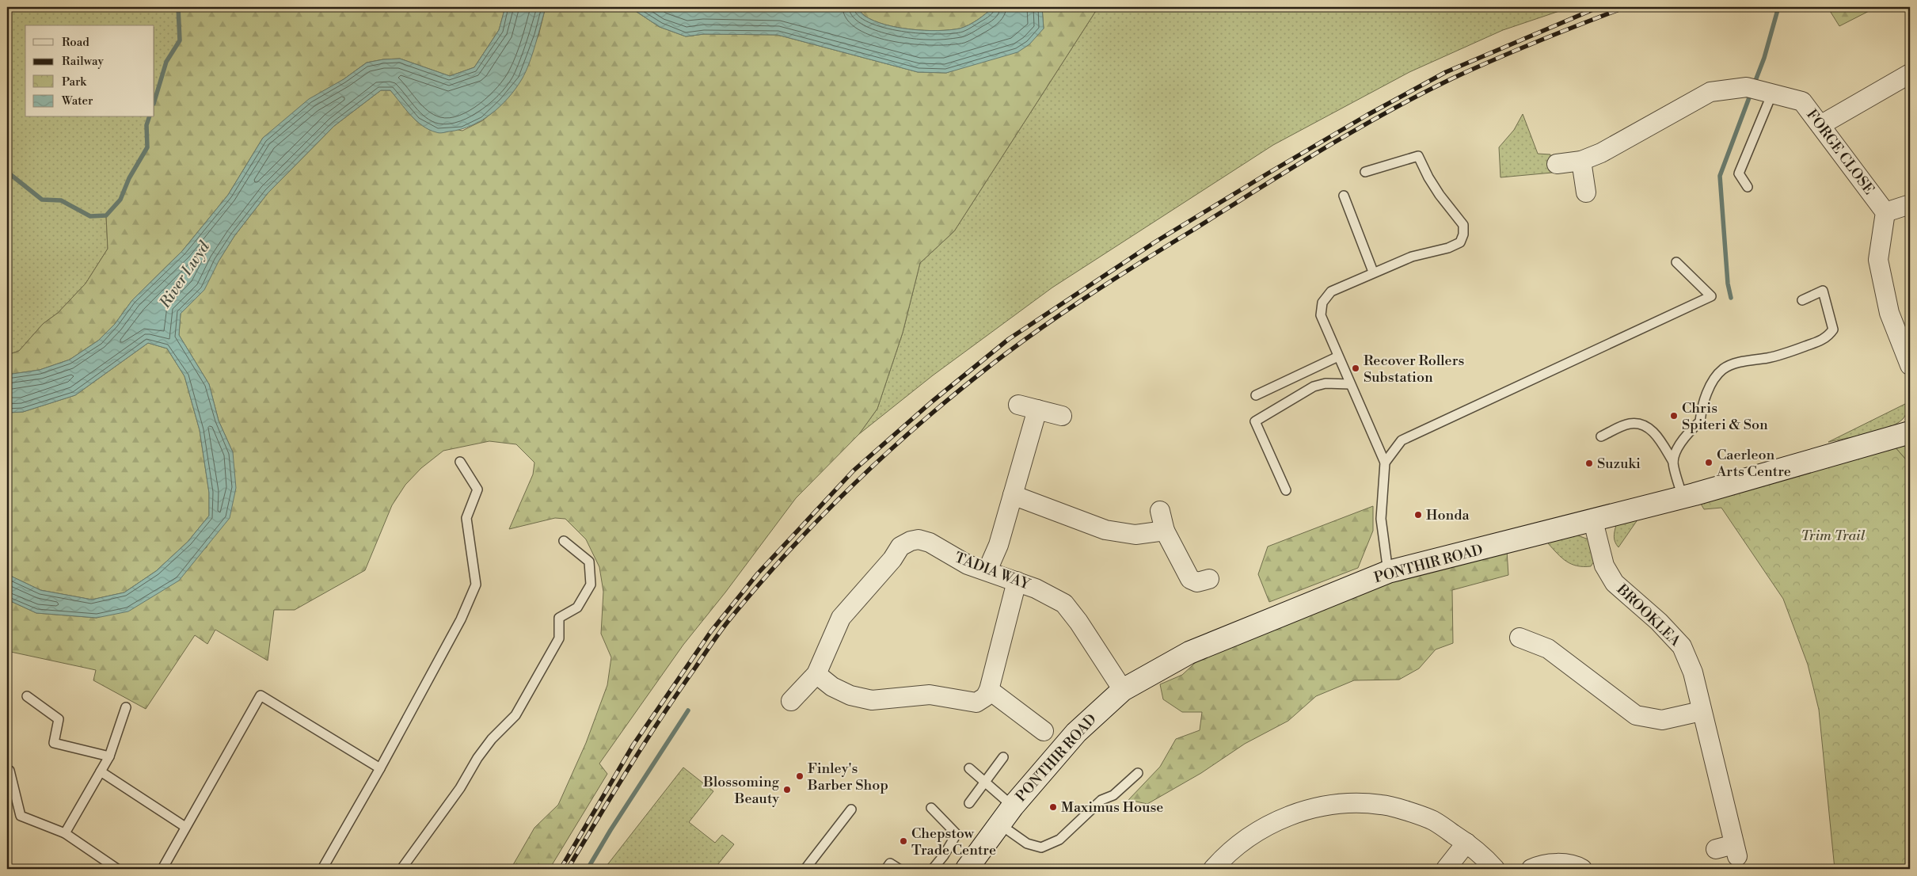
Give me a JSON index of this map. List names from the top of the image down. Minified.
{"streets":{"main road":["PONTHIR ROAD"],"street":["FORGE CLOSE","TADIA WAY","BROOKLEA"]},"crossings":[["PONTHIR ROAD","TADIA WAY"],["PONTHIR ROAD","BROOKLEA"]],"water":["River Lwyd"],"parks":["Trim Trail"],"places":["Recover Rollers Substation","Chris Spiteri & Son","Caerleon Arts Centre","Suzuki","Honda","Finley's Barber Shop","Blossoming Beauty","Maximus House","Chepstow Trade Centre"],"legend":["Road","Railway","Park","Water"]}
